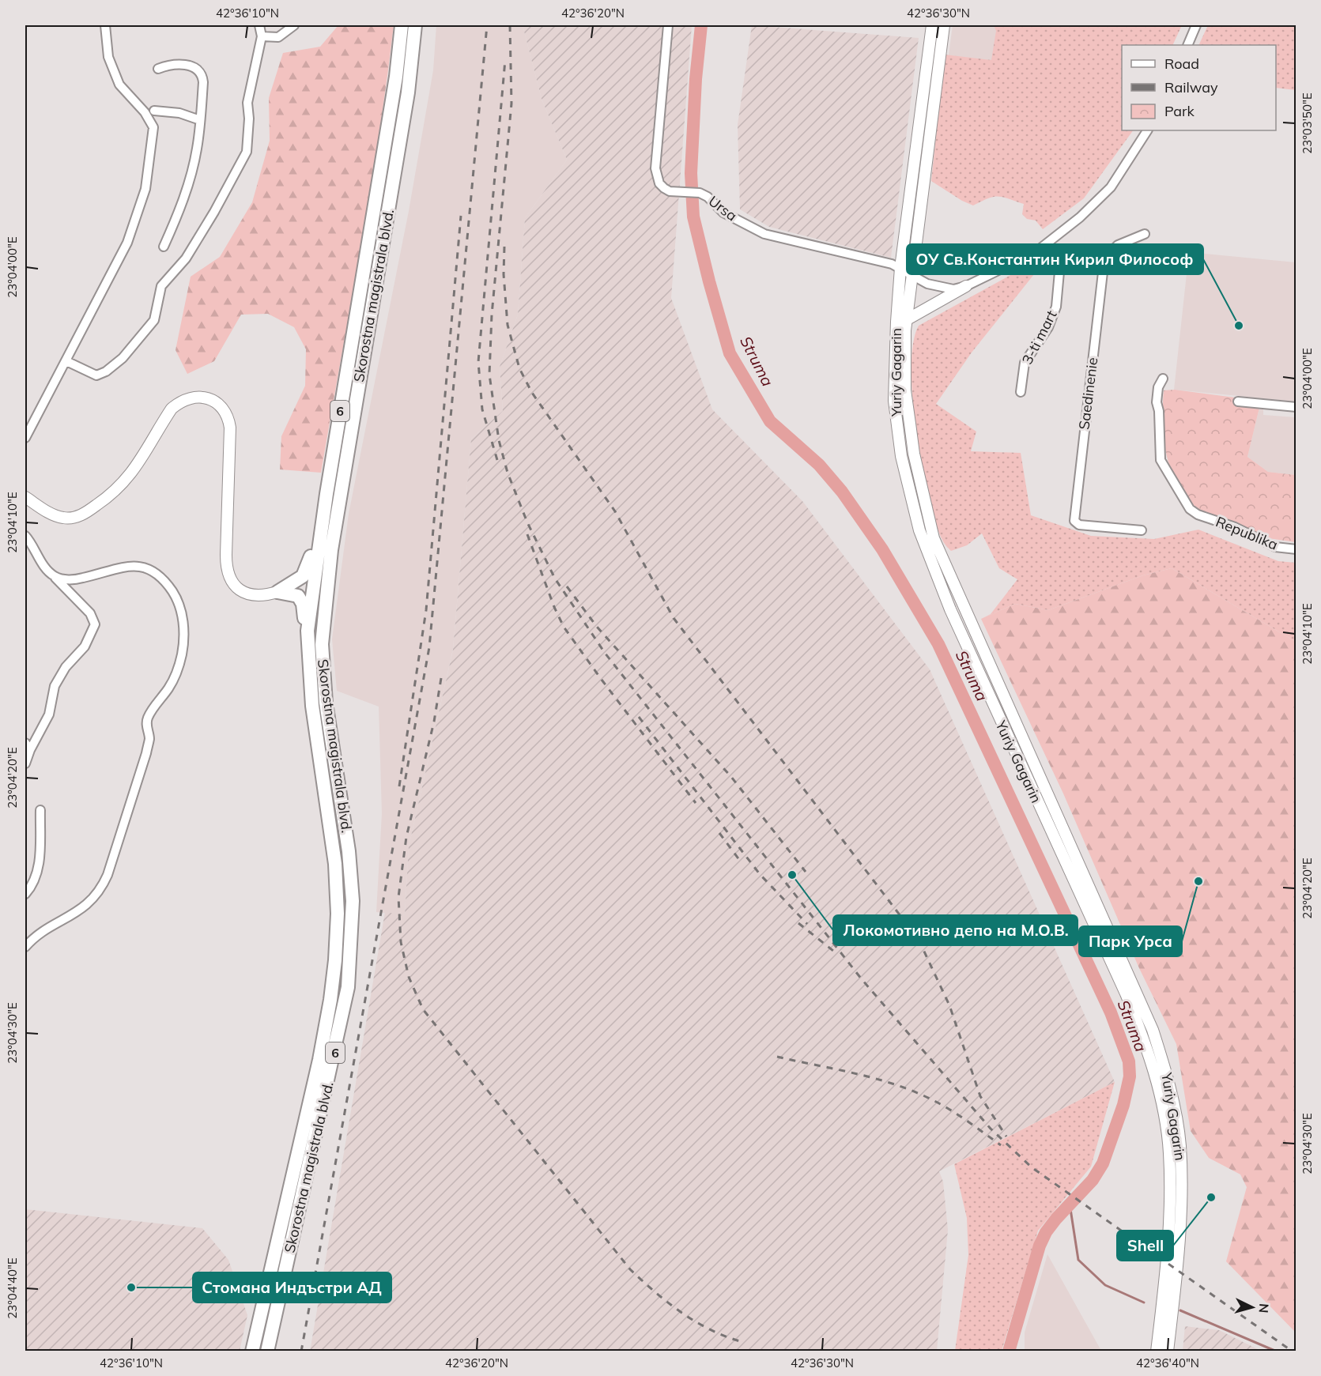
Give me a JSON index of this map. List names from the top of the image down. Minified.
{"streets":{"highway":["Skorostna magistrala blvd.","6"],"street":["Ursa","3-ti mart","Yuriy Gagarin","Saedinenie","Republika"]},"crossings":[["Ursa","Yuriy Gagarin"]],"water":["Struma"],"places":["ОУ Св.Константин Кирил Философ","Локомотивно депо на М.О.В.","Парк Урса","Shell","Стомана Индъстри АД"],"legend":["Road","Railway","Park"],"north":"right","coordinates":["42°36'10\"N","42°36'20\"N","42°36'30\"N","23°03'50\"E","23°04'00\"E","23°04'10\"E","23°04'20\"E","23°04'30\"E","23°04'40\"E","42°36'40\"N"]}
